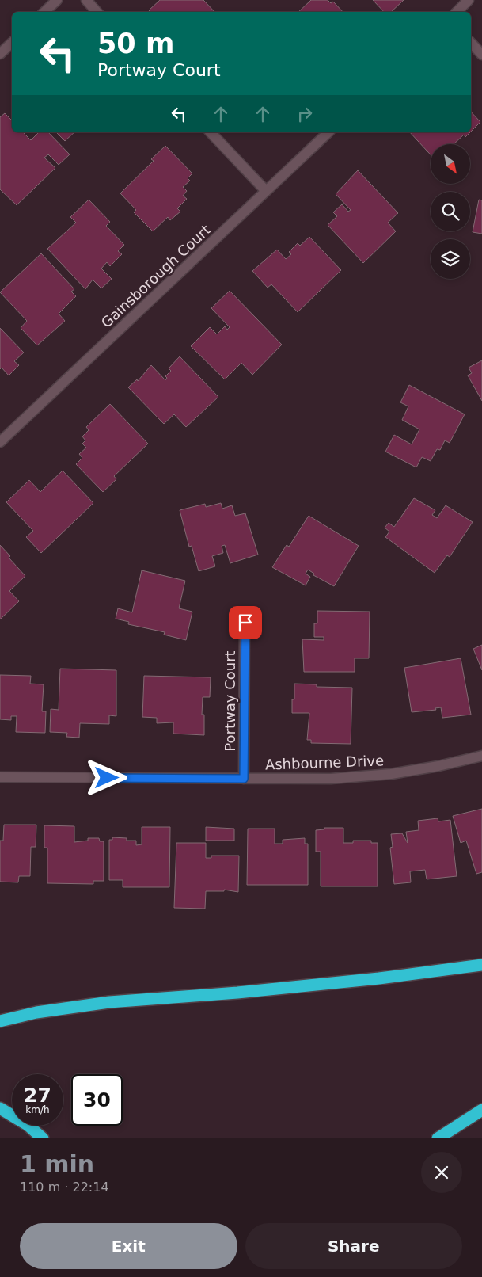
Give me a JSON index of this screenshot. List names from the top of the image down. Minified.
{"streets":{"street":["Gainsborough Court","Portway Court","Ashbourne Drive"]},"crossings":[["Portway Court","Ashbourne Drive"]],"north":"bottom right","page":{"turn":["50 m","Portway Court"],"speed":"27 km/h","limit":"30","heading":["1 min","110 m · 22:14"],"buttons":["Exit","Share"]}}
